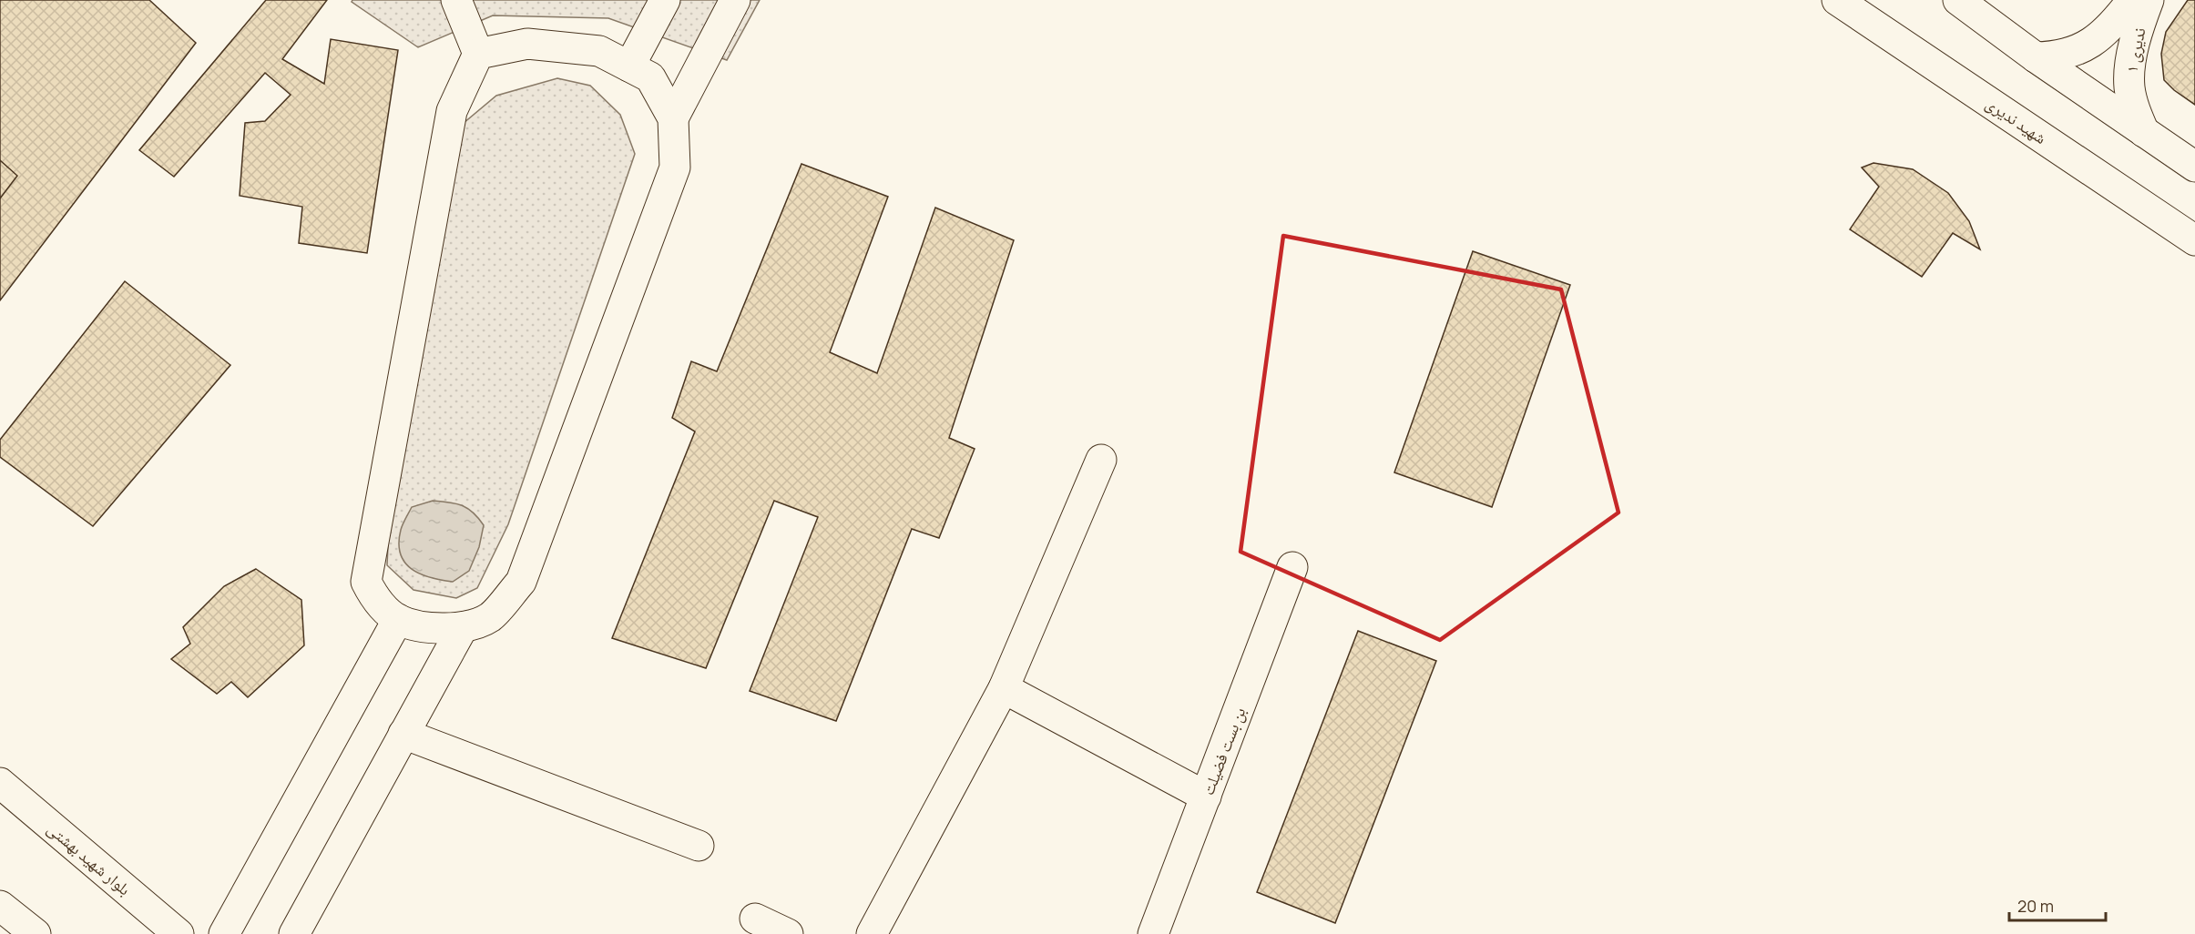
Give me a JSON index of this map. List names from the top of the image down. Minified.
{"streets":{"street":["ندیری ۱","شهید ندیری","بن بست فضیلت","بلوار شهید بهشتی"]},"scale_bar":"20 m"}
